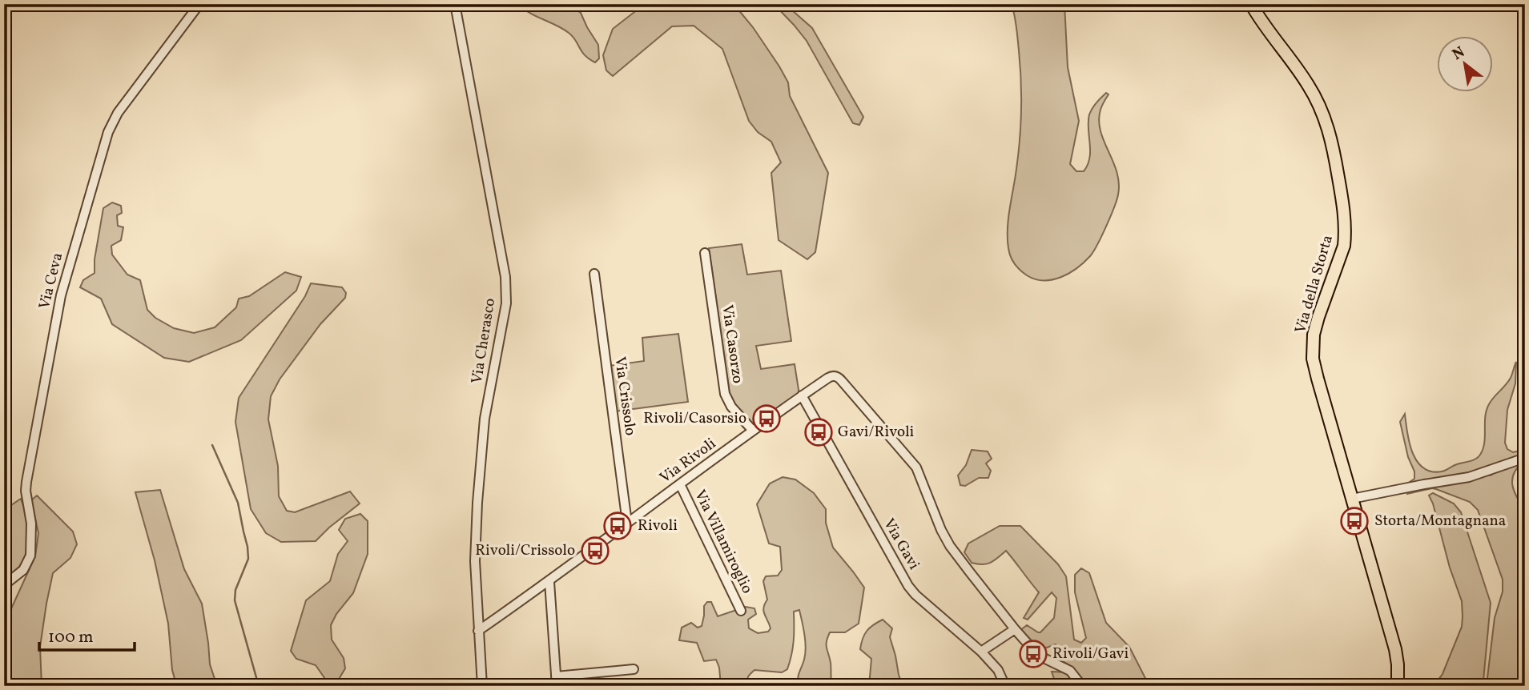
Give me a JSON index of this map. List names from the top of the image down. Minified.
{"streets":{"main road":["Via della Storta"],"street":["Via Ceva","Via Cherasco","Via Casorzo","Via Crissolo","Via Rivoli","Via Villamiroglio","Via Gavi"]},"crossings":[["Via Cherasco","Via Rivoli"],["Via Casorzo","Via Rivoli"],["Via Crissolo","Via Rivoli"],["Via Rivoli","Via Villamiroglio"],["Via Rivoli","Via Gavi"]],"places":{"bus stop":["Rivoli/Casorsio","Gavi/Rivoli","Storta/Montagnana","Rivoli","Rivoli/Crissolo","Rivoli/Gavi"]},"scale_bar":"100 m","north":"top left"}
